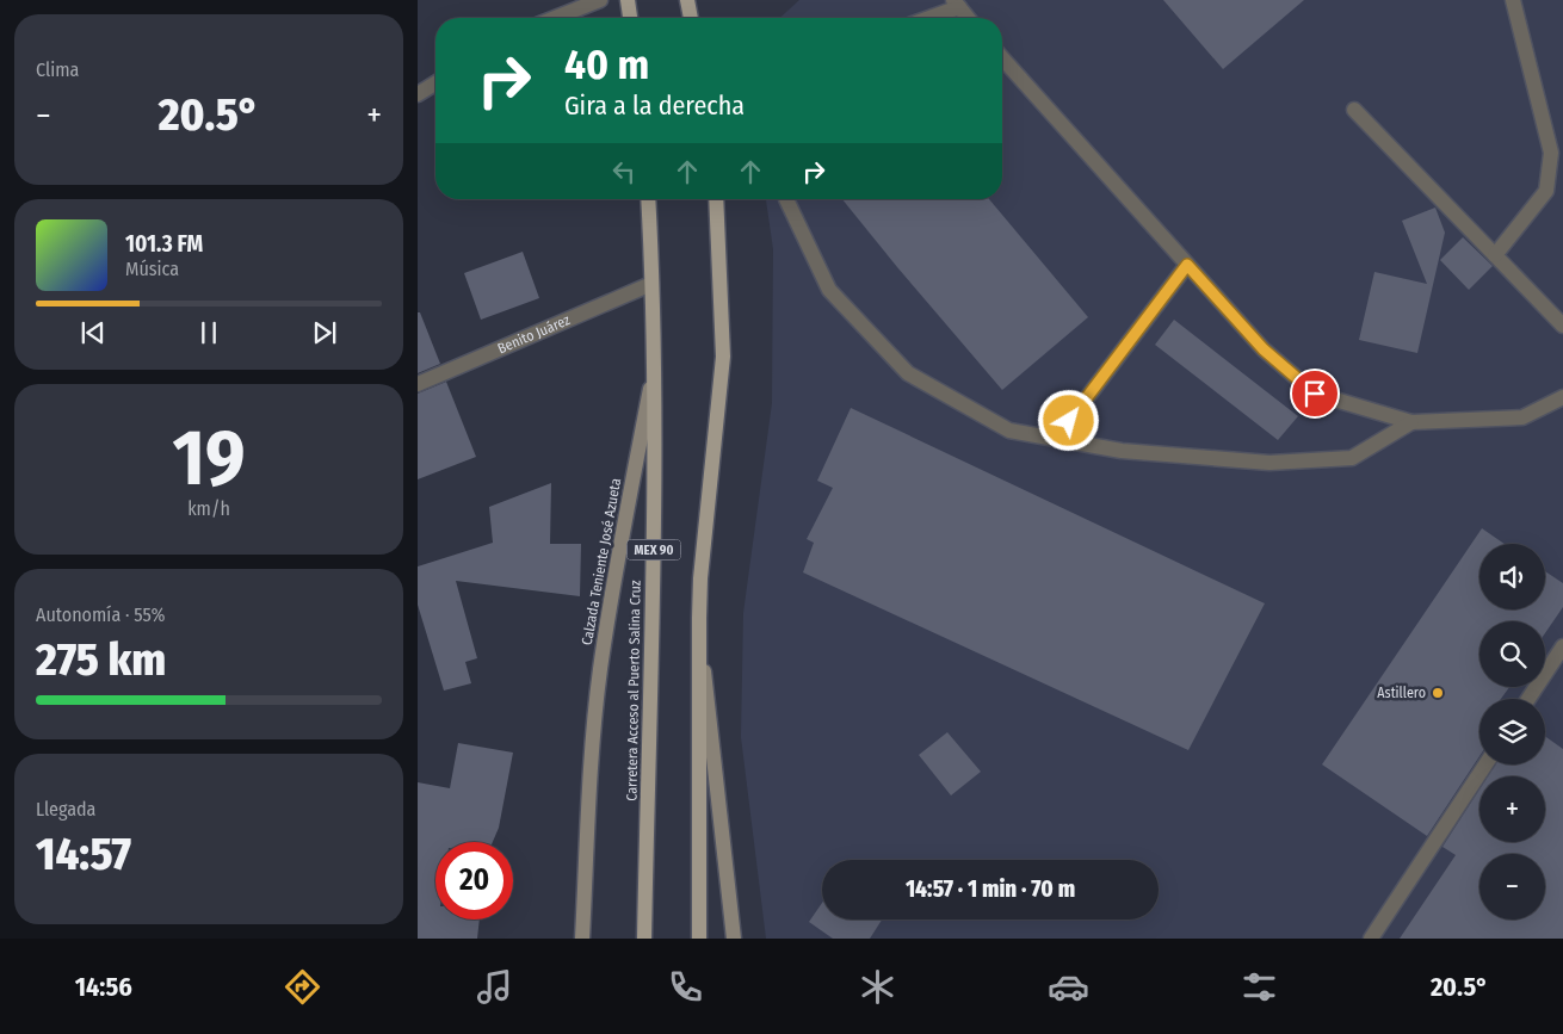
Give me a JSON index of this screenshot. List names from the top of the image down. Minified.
{"streets":{"main road":["MEX 90","Calzada Teniente José Azueta","Carretera Acceso al Puerto Salina Cruz"],"street":["Benito Juárez"]},"crossings":[["Benito Juárez","Calzada Teniente José Azueta"],["Calzada Teniente José Azueta","Carretera Acceso al Puerto Salina Cruz"]],"places":["Astillero"],"page":{"tile":["Clima",["19","km/h"],["Autonomía · 55%","275 km"],["Llegada","14:57"]],"turn":["40 m","Gira a la derecha"],"heat":["−","20.5°","+"],"song":["101.3 FM","Música"],"map_buttons":["+","−"],"limit":"20","trip":"14:57 · 1 min · 70 m","tabs":["14:56","20.5°"]}}
